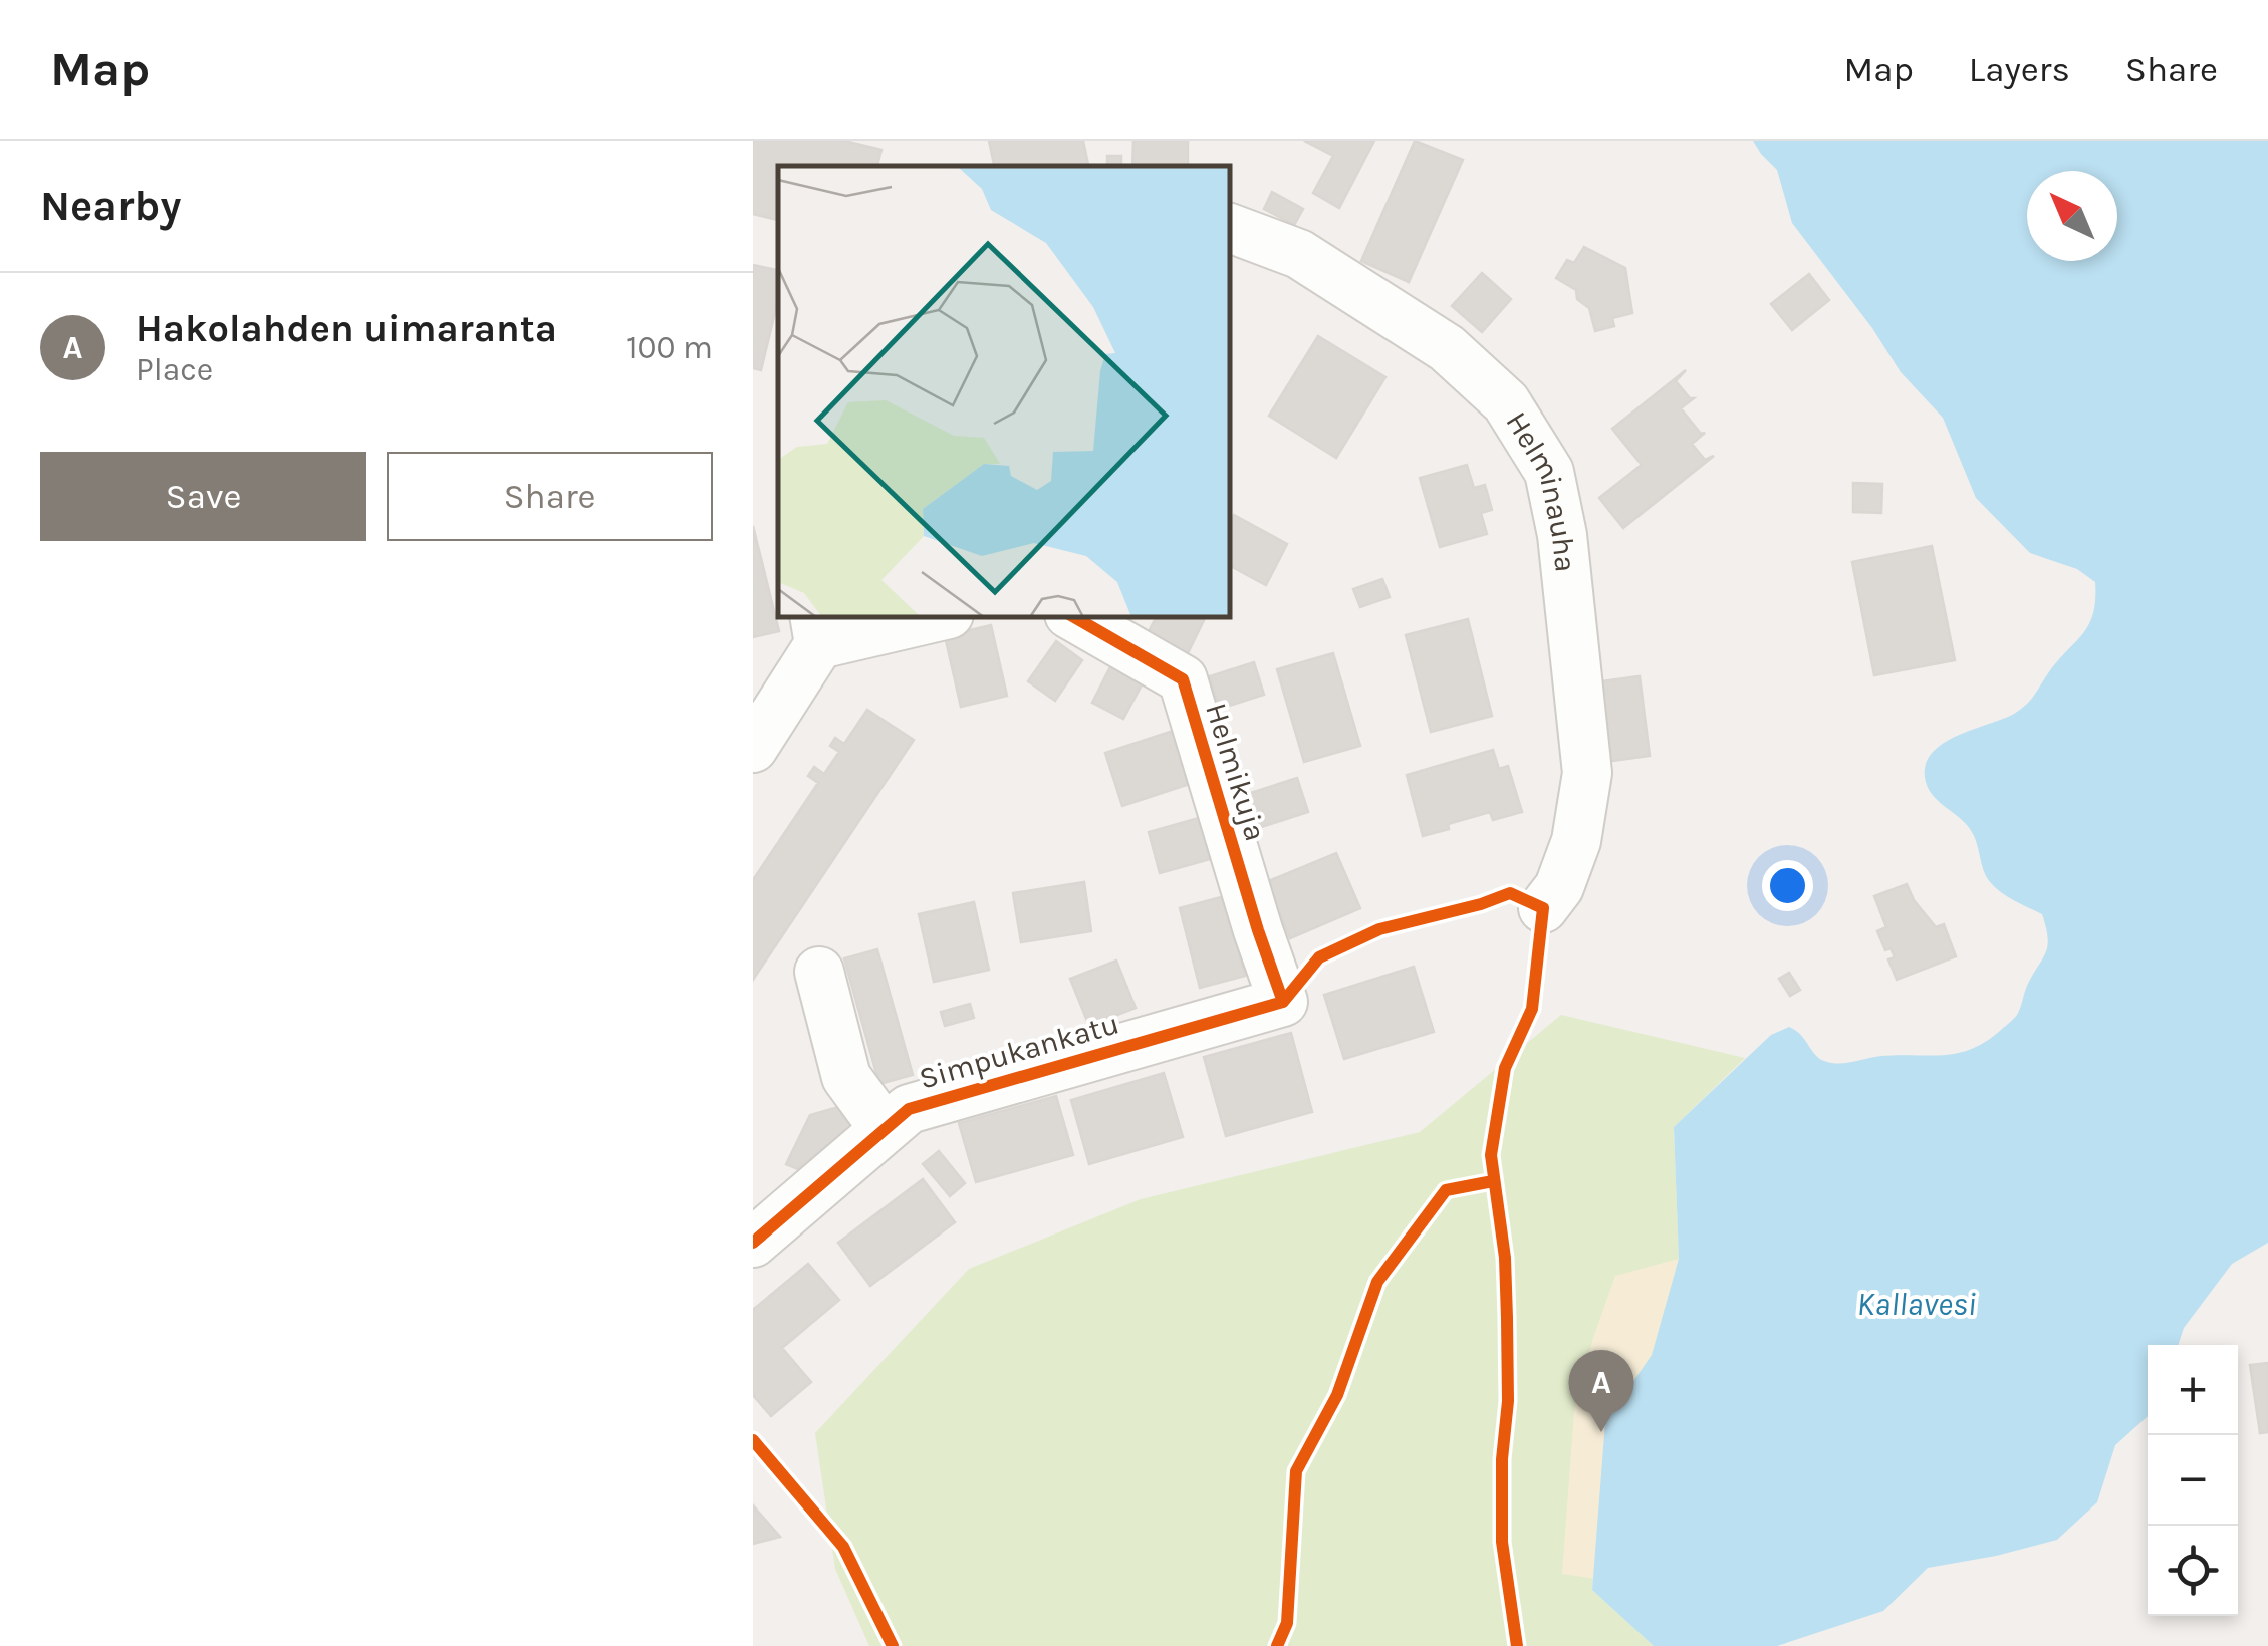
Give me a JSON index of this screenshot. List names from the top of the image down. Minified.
{"streets":{"street":["Helminauha","Helmikuja","Simpukankatu"]},"crossings":[["Helmikuja","Simpukankatu"]],"water":["Kallavesi"],"north":"top left","page":{"header":"Map","nav":["Map","Layers","Share"],"heading":"Nearby","list":[{"mark":"A","name":"Hakolahden uimaranta","note":"Place","value":"100 m"}],"buttons":["Save","Share"],"map_buttons":["+","−"],"pins":"A"}}
